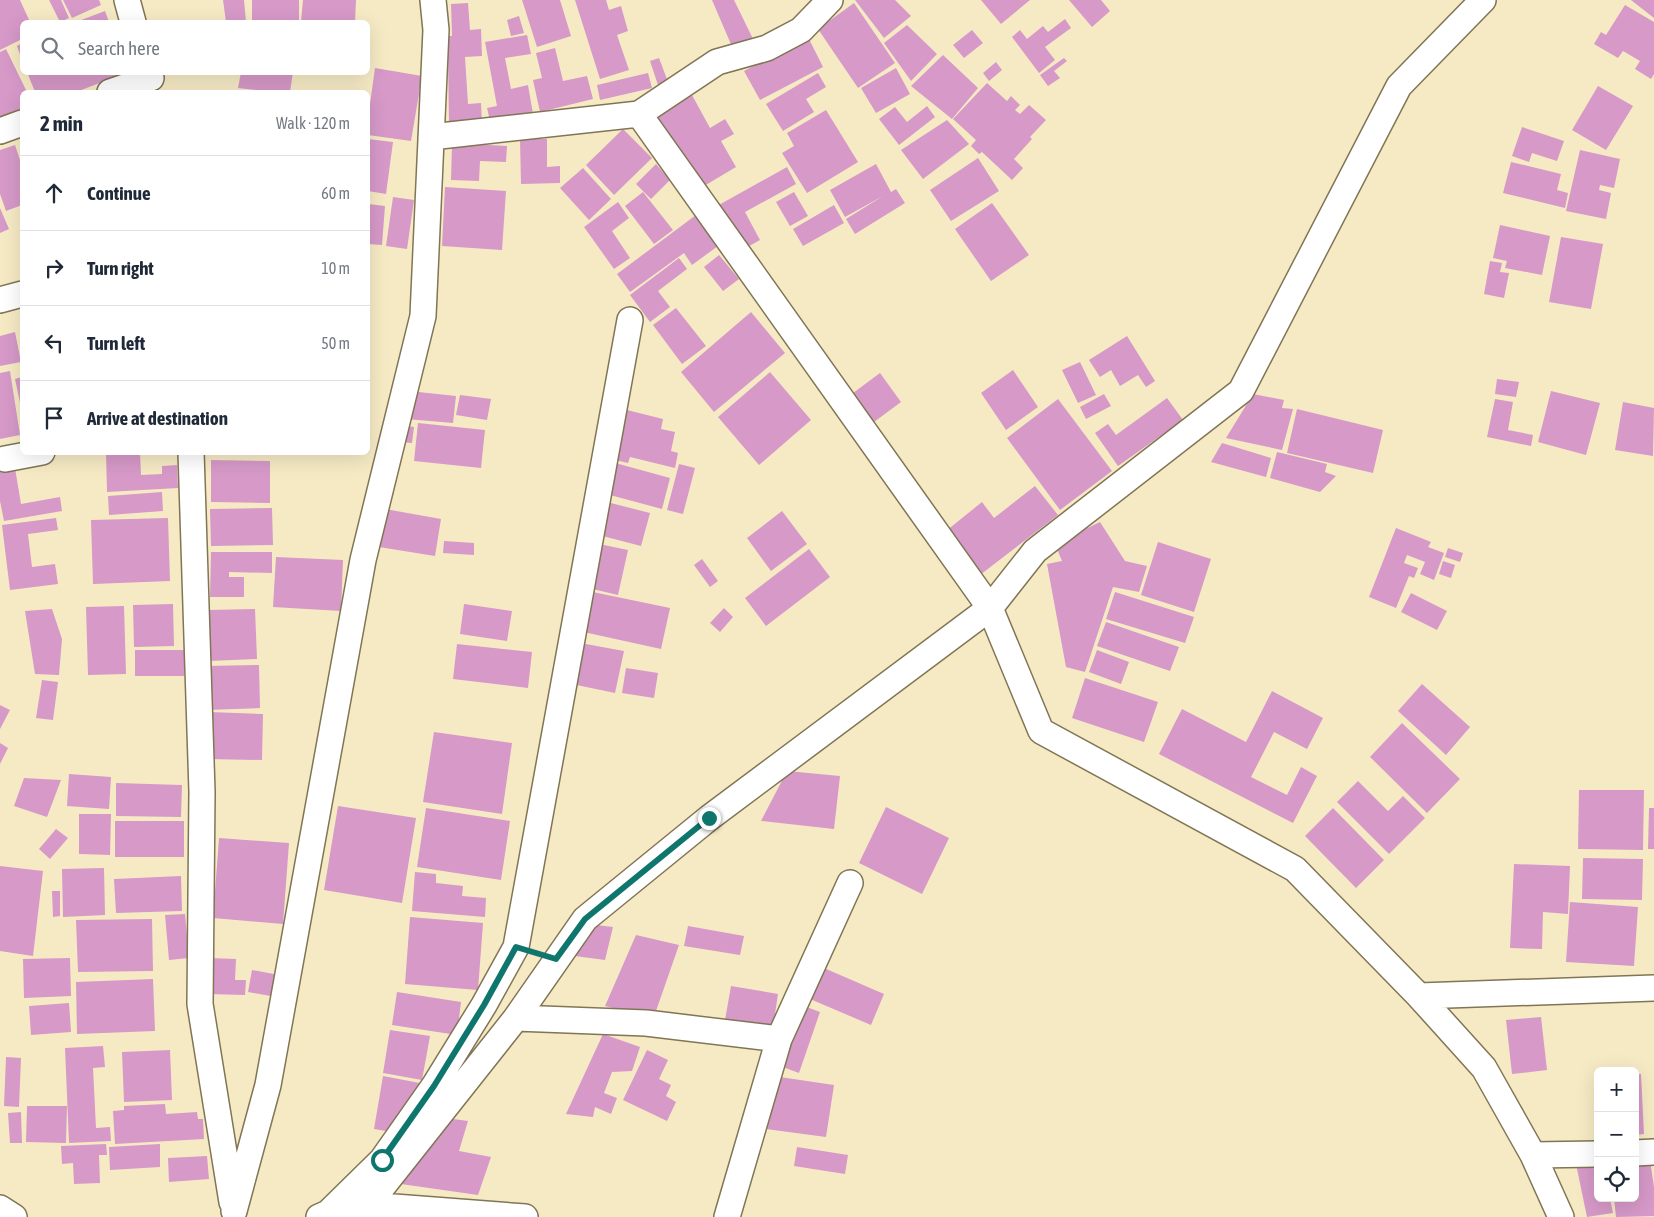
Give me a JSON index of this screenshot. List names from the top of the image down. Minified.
{"page":{"search":"Search here","heading":["2 min","Walk · 120 m"],"list":[["Continue","60 m"],["Turn right","10 m"],["Turn left","50 m"],"Arrive at destination"],"map_buttons":["+","−"]}}
